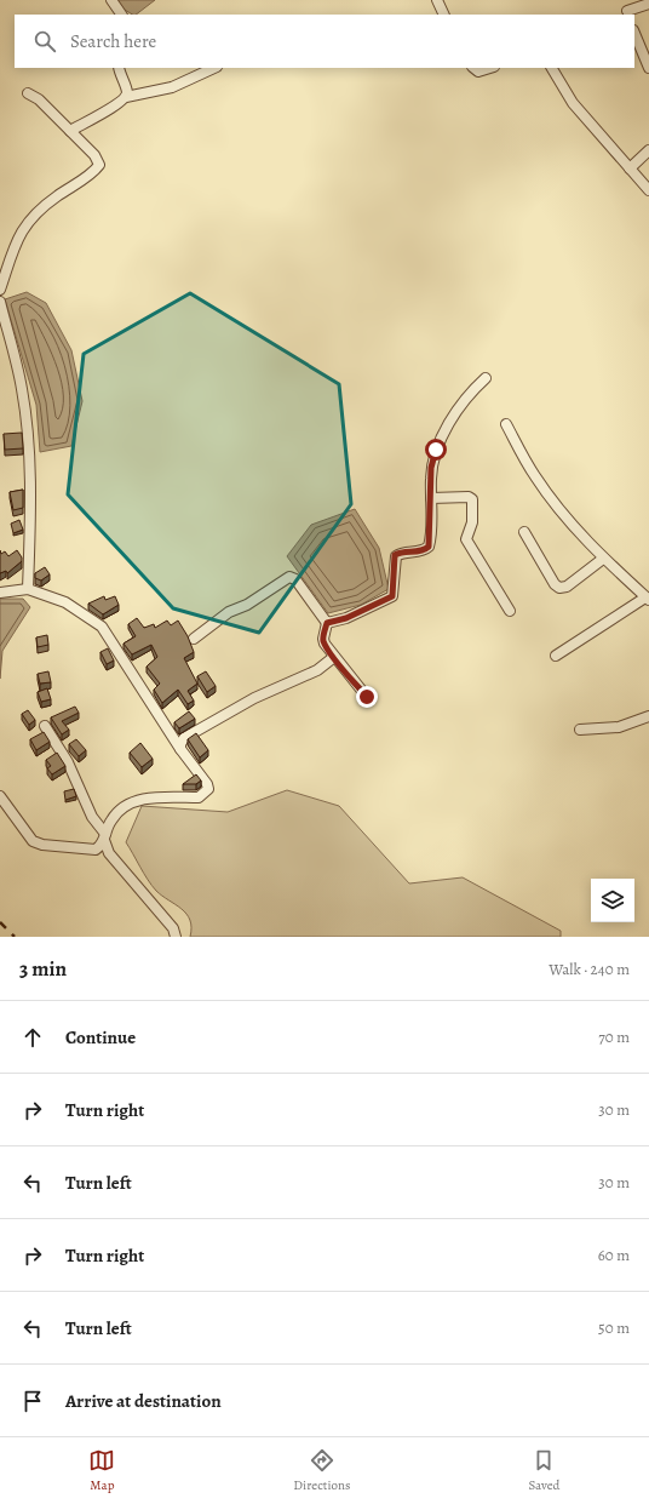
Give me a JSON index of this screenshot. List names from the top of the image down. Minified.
{"page":{"search":"Search here","heading":["3 min","Walk · 240 m"],"list":[["Continue","70 m"],["Turn right","30 m"],["Turn left","30 m"],["Turn right","60 m"],["Turn left","50 m"],"Arrive at destination"],"nav":["Map","Directions","Saved"]}}
